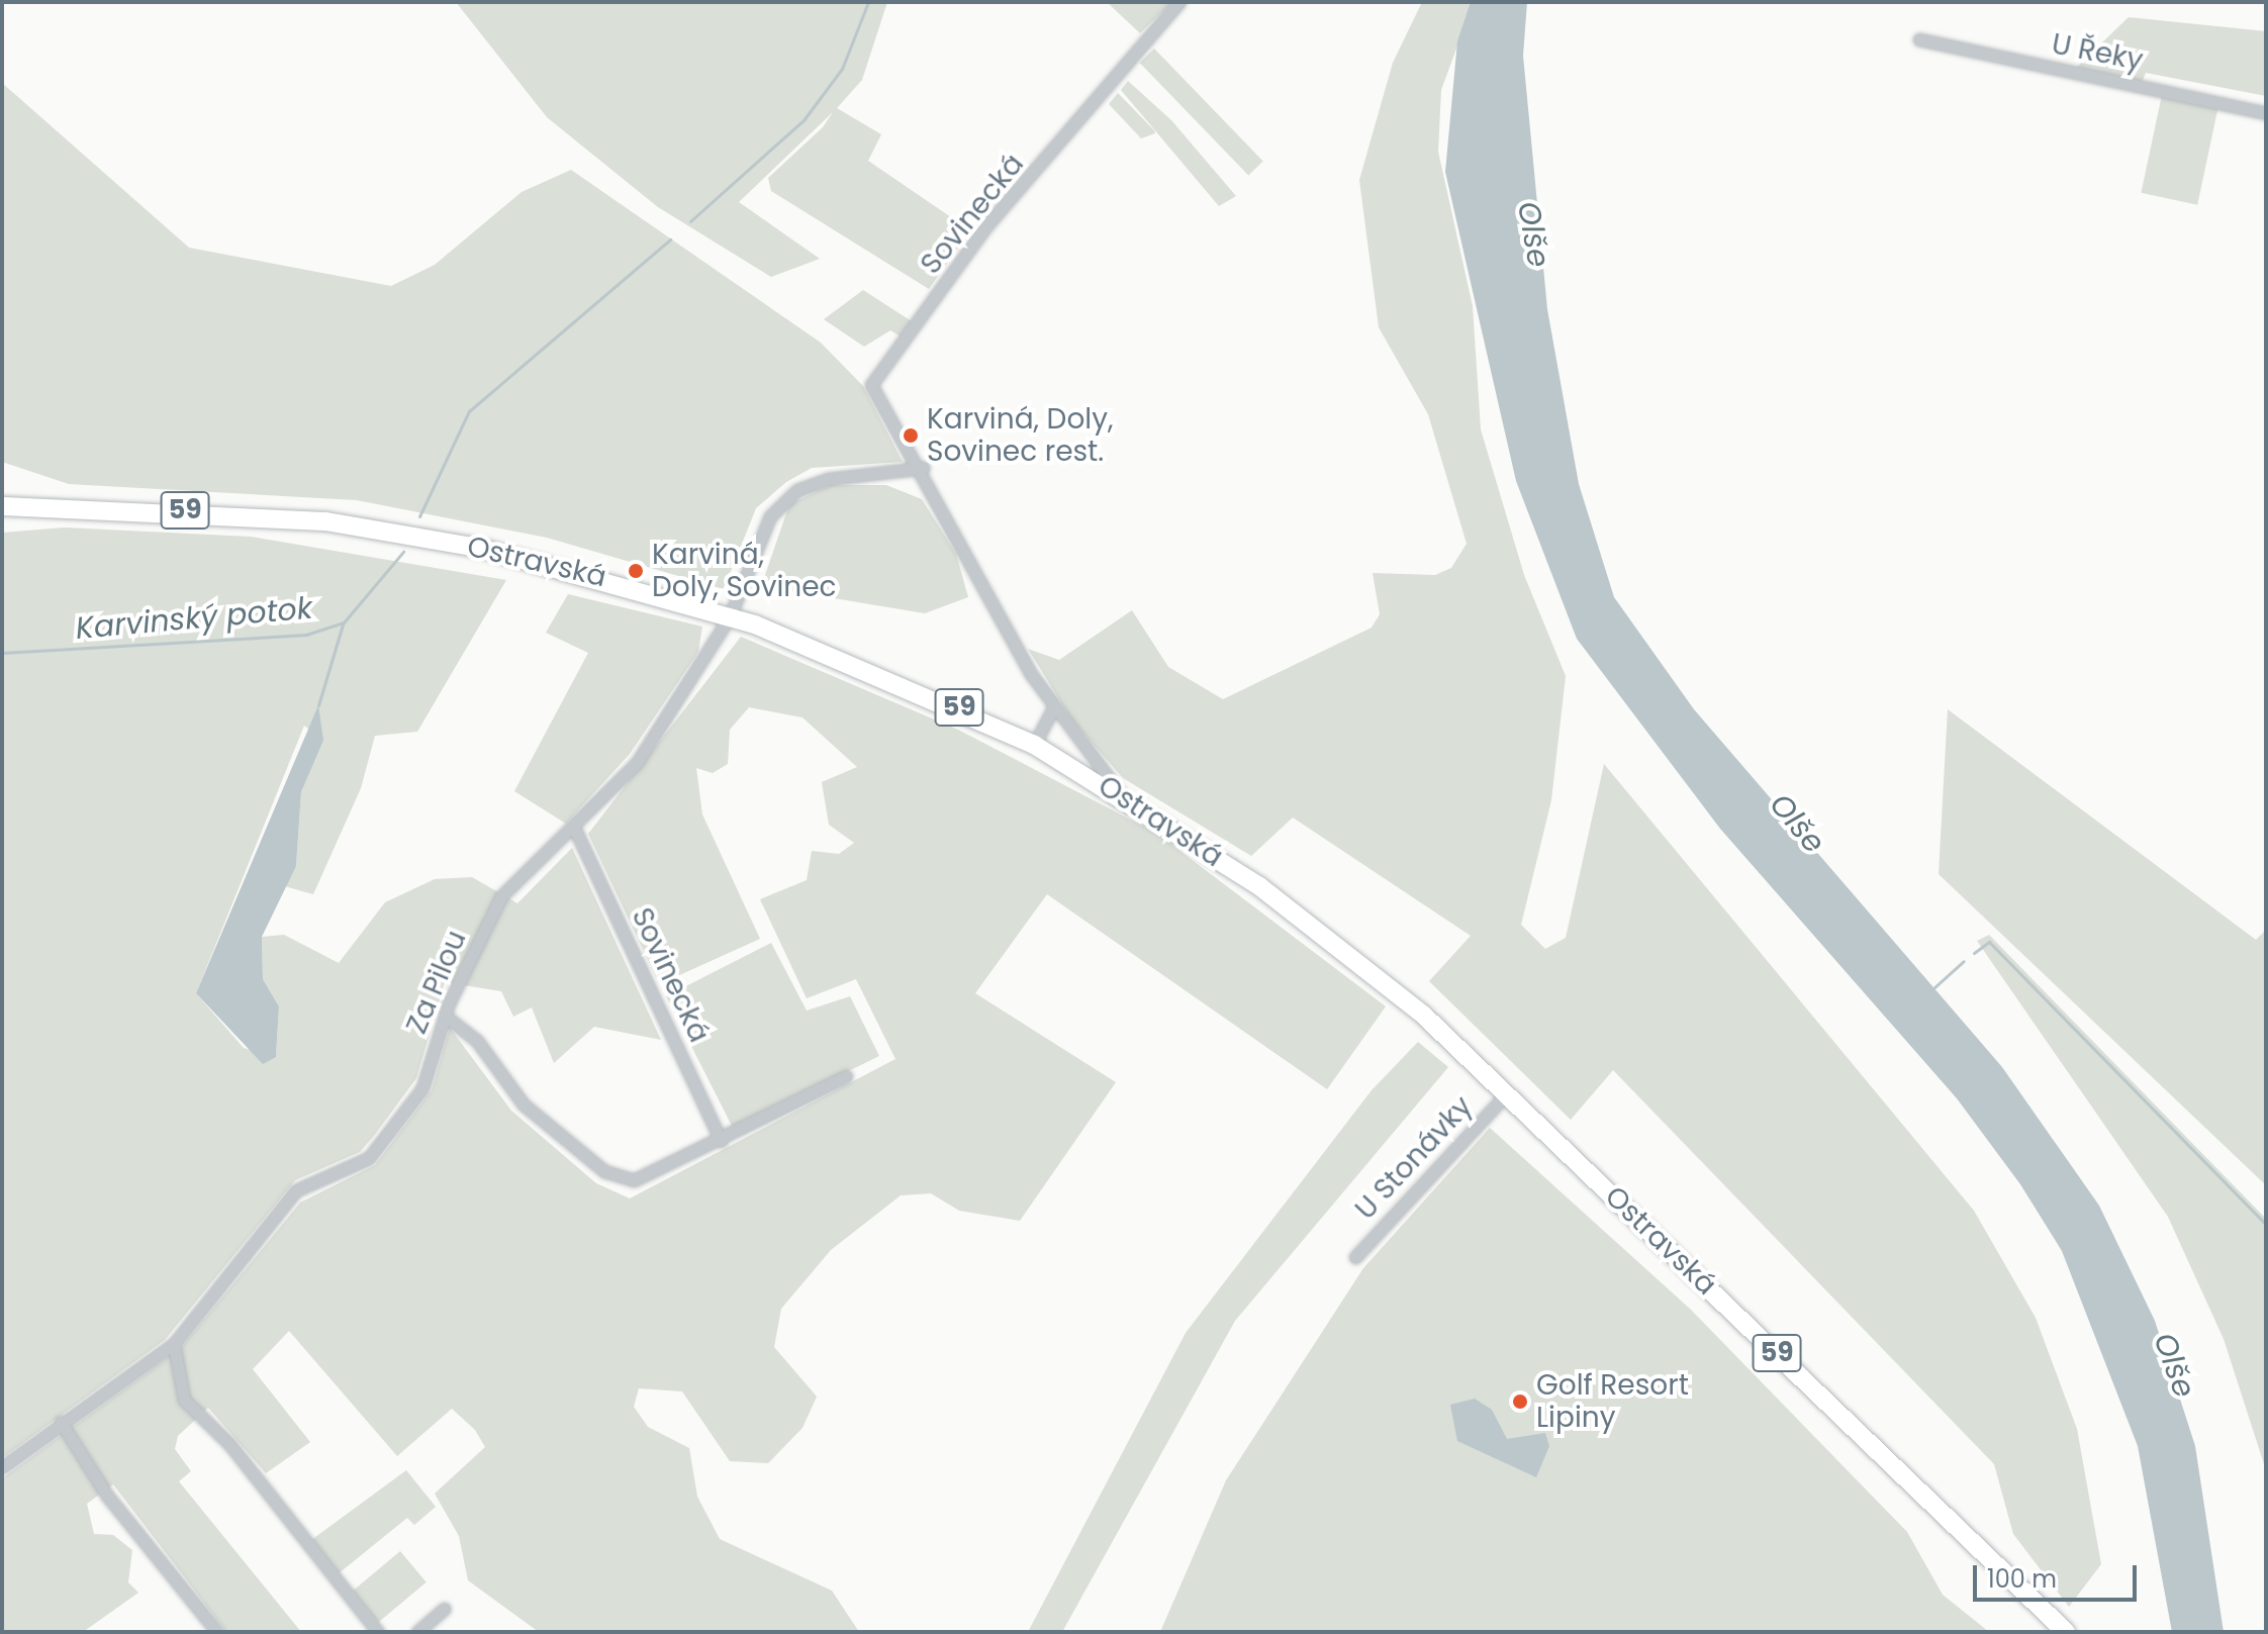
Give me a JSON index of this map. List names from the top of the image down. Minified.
{"streets":{"main road":["59","Ostravská"],"street":["U Řeky","Sovinecká","Za Pilou","U Stonávky"]},"crossings":[["Sovinecká","Ostravská"],["Sovinecká","Za Pilou"],["Ostravská","Za Pilou"],["Ostravská","U Stonávky"]],"water":["Olše","Karvinský potok"],"places":["Karviná, Doly, Sovinec rest.","Karviná, Doly, Sovinec","Golf Resort Lipiny"],"scale_bar":"100 m"}
